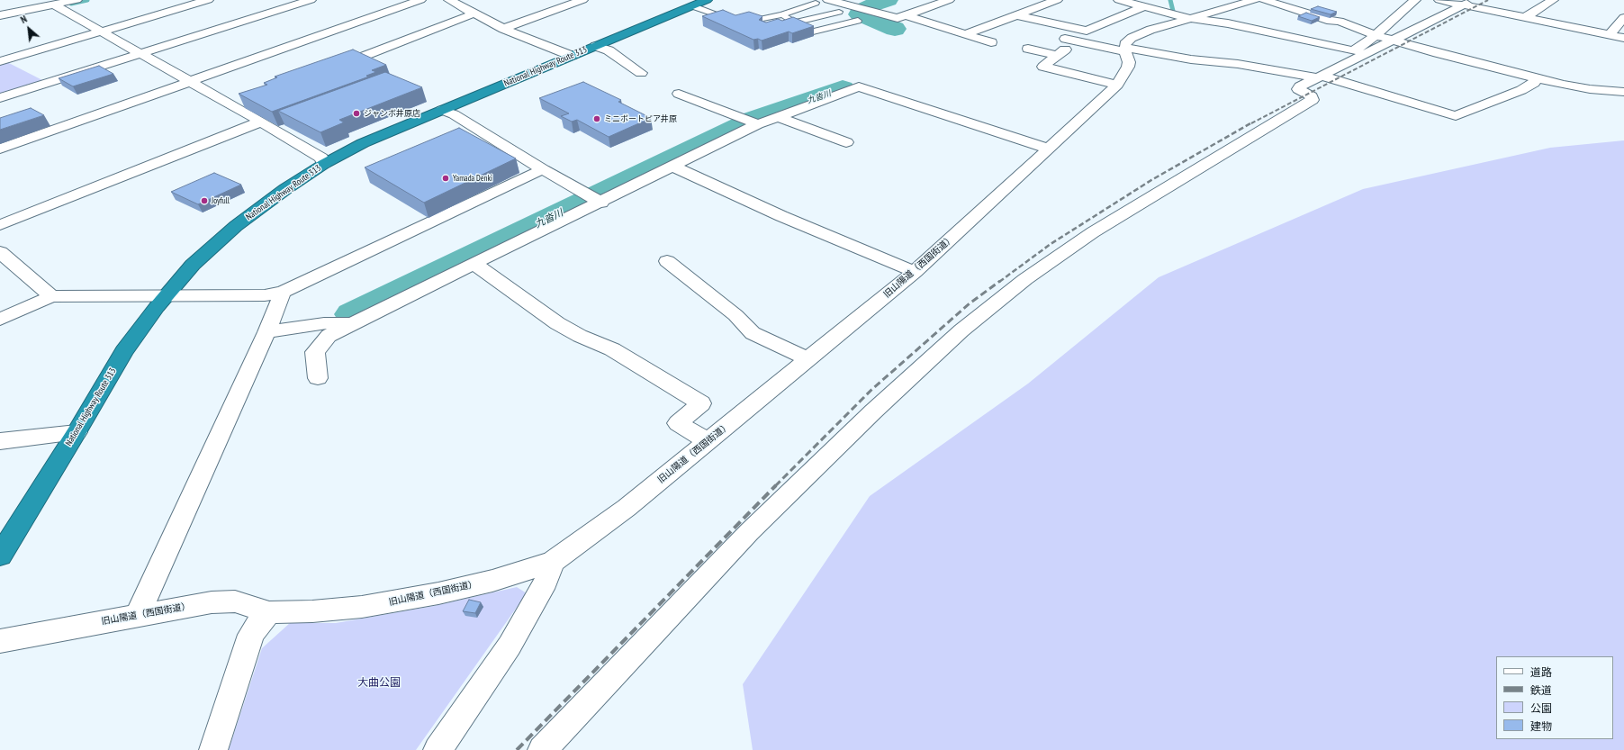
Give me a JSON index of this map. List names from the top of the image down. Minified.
{"streets":{"highway":["National Highway Route 313"],"street":["旧山陽道（西国街道）"]},"water":["九沓川"],"parks":["大曲公園"],"places":["ジャンボ井原店","ミニボートピア井原","Yamada Denki","Joyfull"],"legend":["道路","鉄道","公園","建物"],"north":"top left"}
